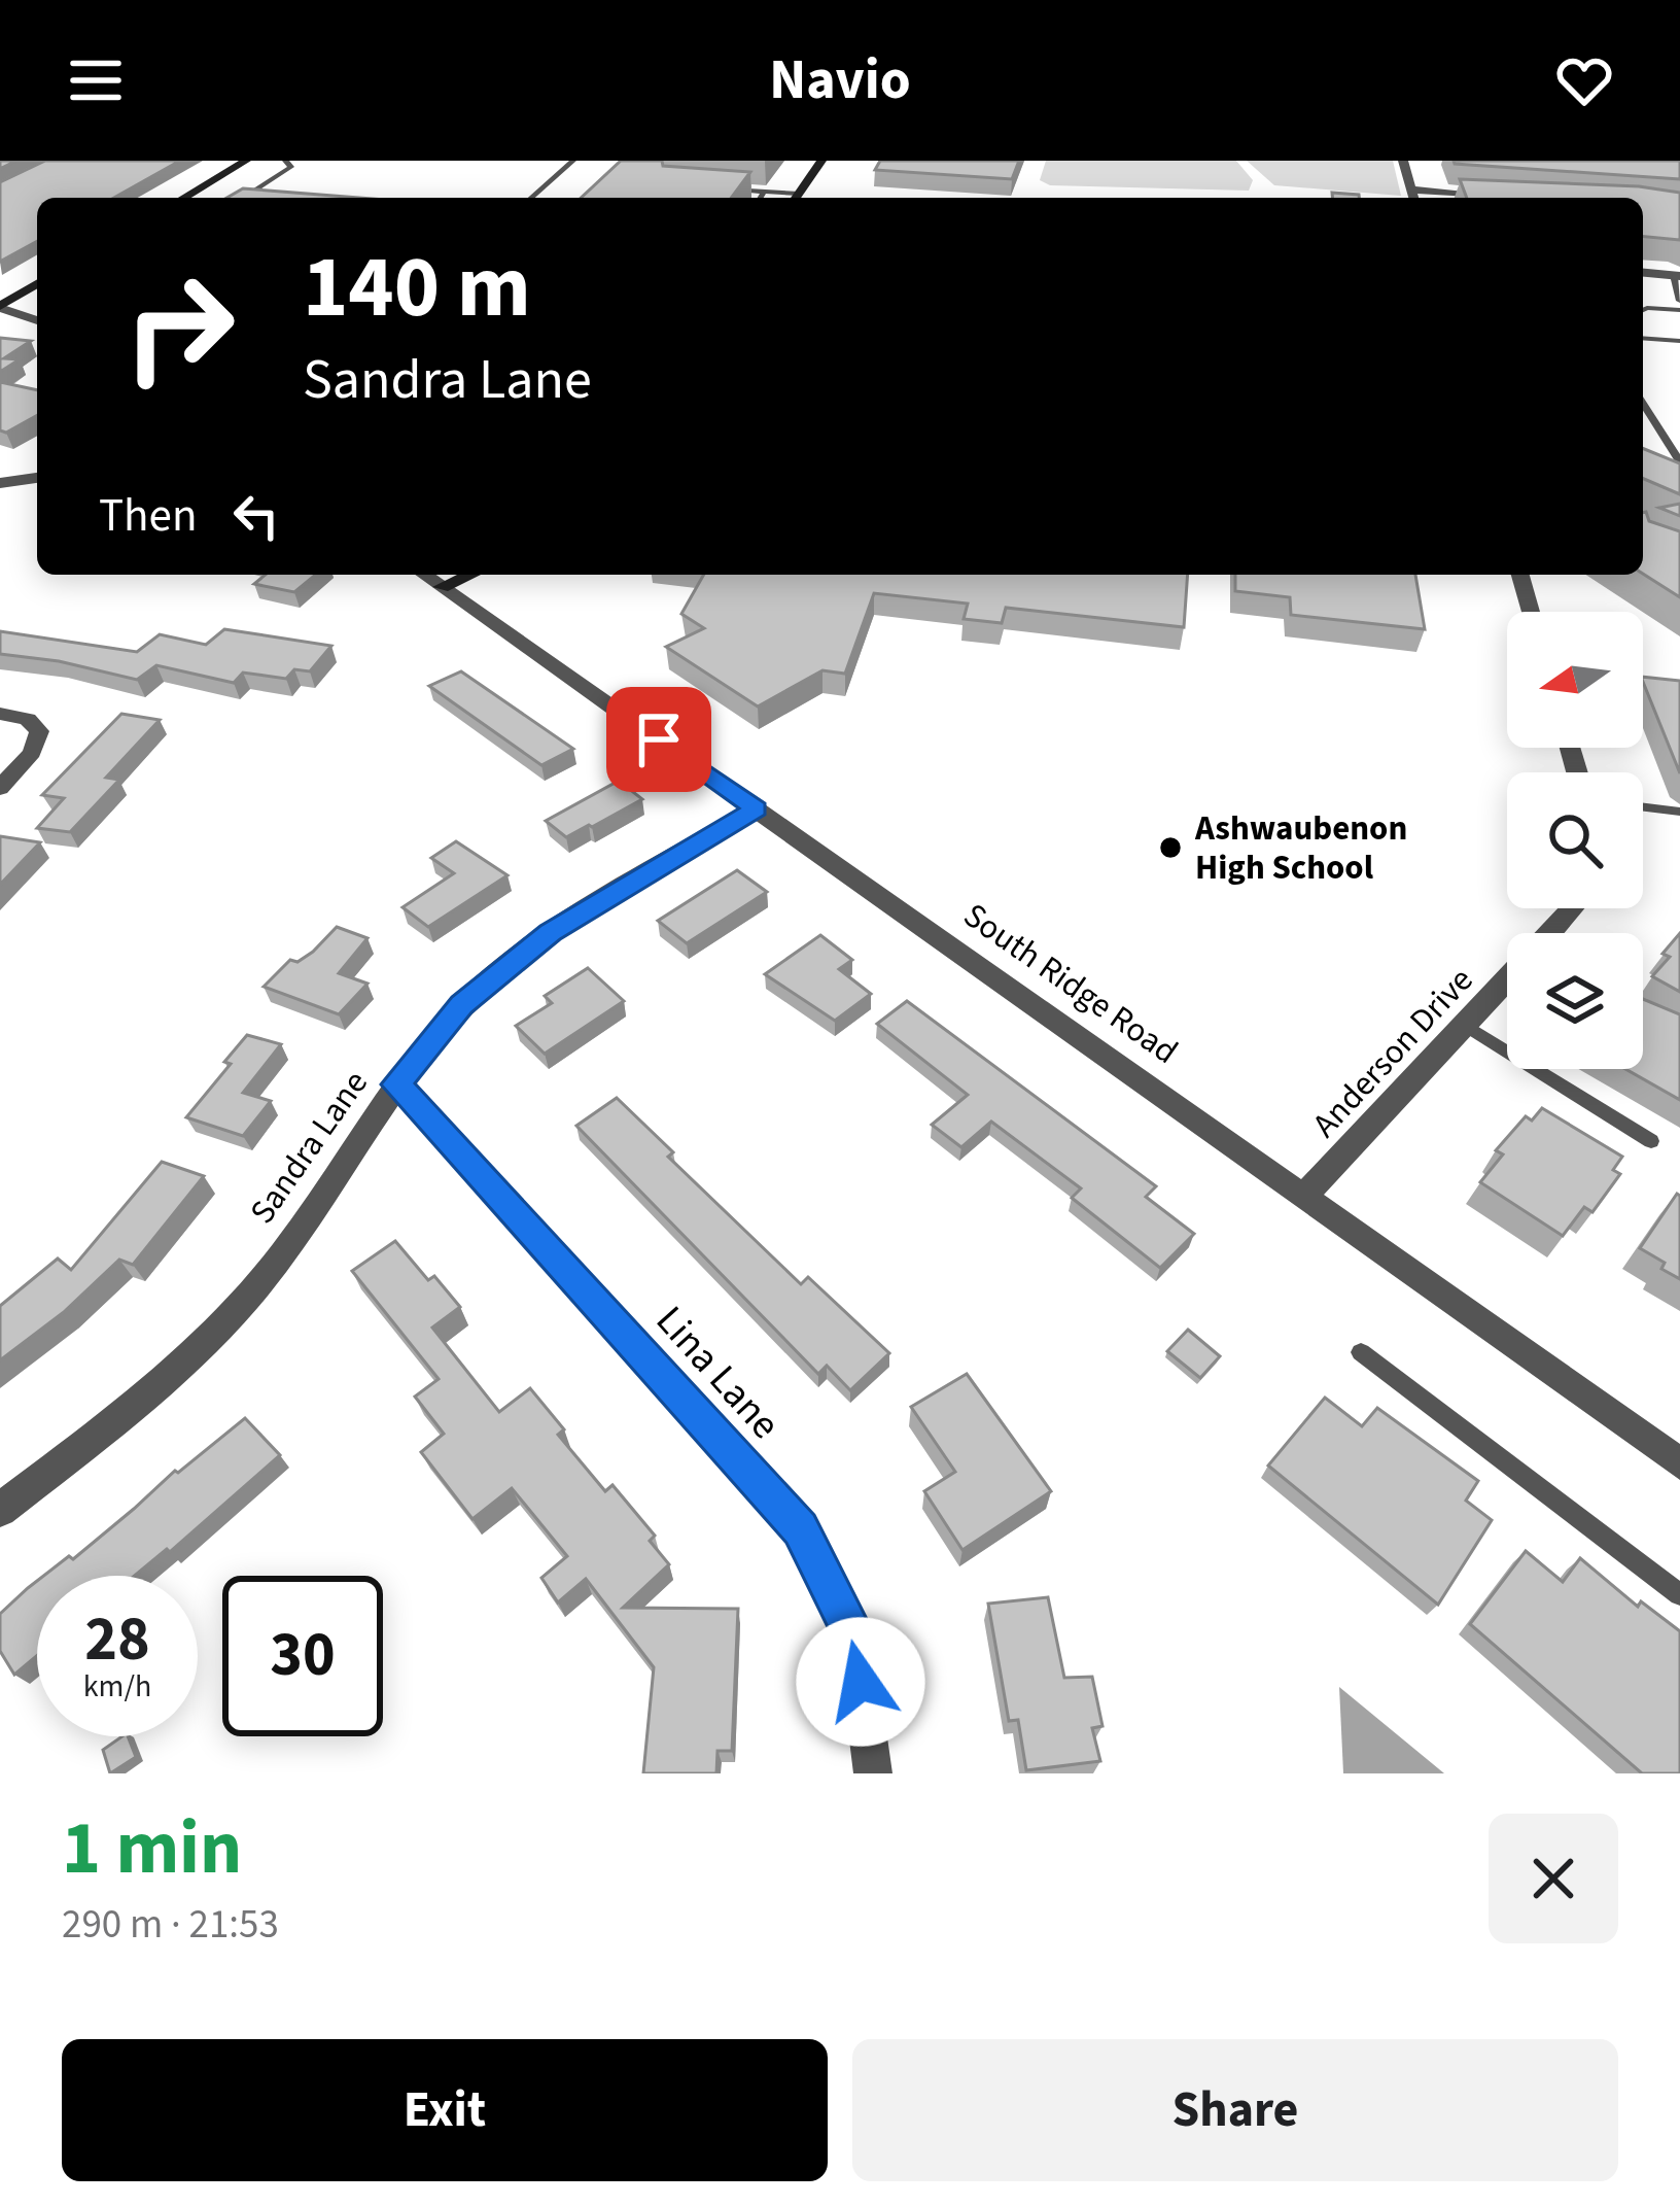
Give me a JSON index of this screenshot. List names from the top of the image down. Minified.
{"streets":{"street":["South Ridge Road","Anderson Drive","Sandra Lane","Lina Lane"]},"crossings":[["South Ridge Road","Anderson Drive"],["South Ridge Road","Sandra Lane"],["Sandra Lane","Lina Lane"]],"places":["Ashwaubenon High School"],"north":"left","page":{"header":"Navio","turn":["140 m","Sandra Lane"],"then":"Then","speed":"28 km/h","limit":"30","heading":["1 min","290 m · 21:53"],"buttons":["Exit","Share"]}}
